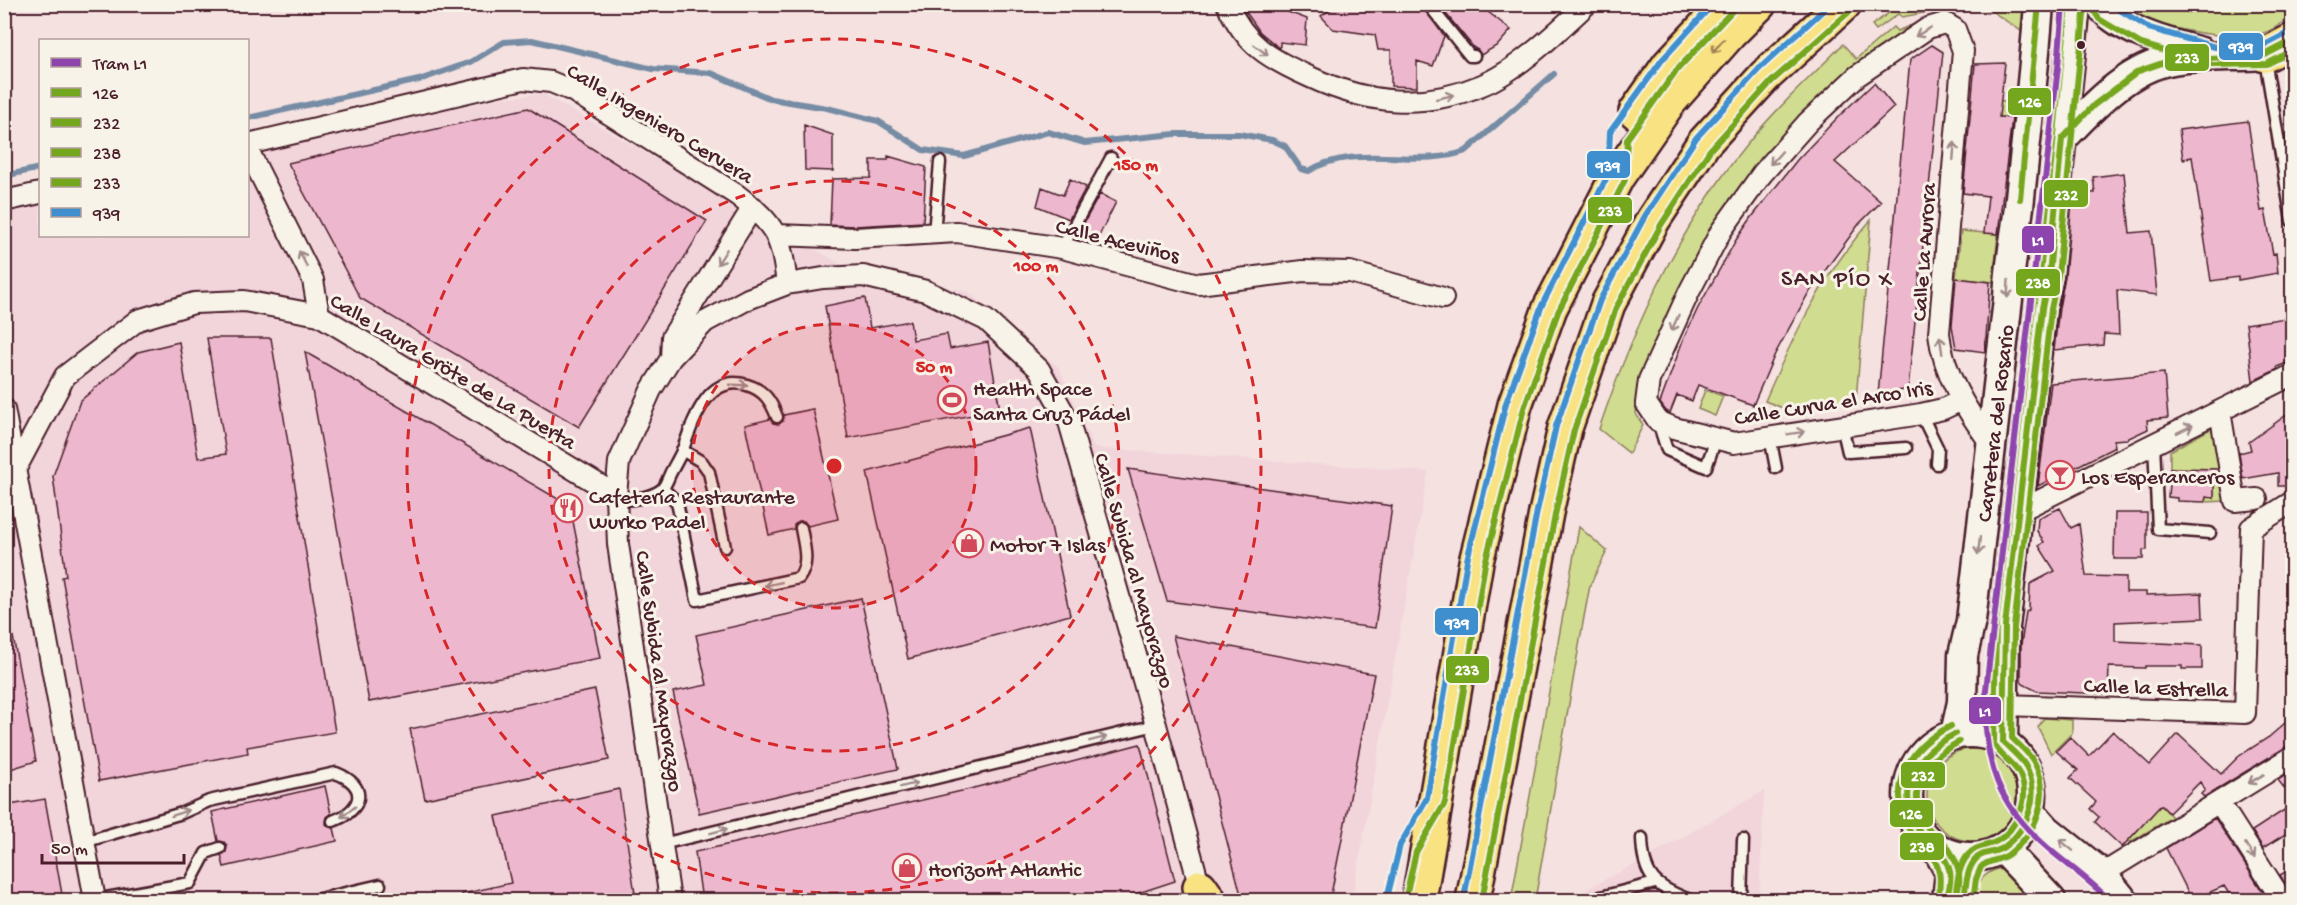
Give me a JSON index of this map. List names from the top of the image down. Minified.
{"streets":{"main road":["Carretera del Rosario"],"street":["Calle Ingeniero Cervera","Calle Aceviños","Calle La Aurora","Calle Laura Gröte de La Puerta","Calle Curva el Arco Iris","Calle Subida al Mayorazgo","Calle la Estrella"]},"crossings":[["Calle Ingeniero Cervera","Calle Aceviños"],["Calle Ingeniero Cervera","Calle Subida al Mayorazgo"],["Calle La Aurora","Calle Curva el Arco Iris"],["Calle La Aurora","Carretera del Rosario"],["Calle Laura Gröte de La Puerta","Calle Subida al Mayorazgo"],["Carretera del Rosario","Calle la Estrella"]],"districts":["SAN PÍO X"],"places":{"sports":["Health Space Santa Cruz Pádel"],"bar":["Los Esperanceros"],"restaurant":["Cafetería Restaurante Wurko Padel"],"shop":["Motor 7 Islas","Horizont Atlantic"]},"lines":["tram line L1","transit line 126","transit line 238","transit line 939","transit line 232","transit line 233"],"legend":["Tram L1","126","232","238","233","939"],"scale_bar":"50 m","rings":["150 m","100 m","50 m"]}
